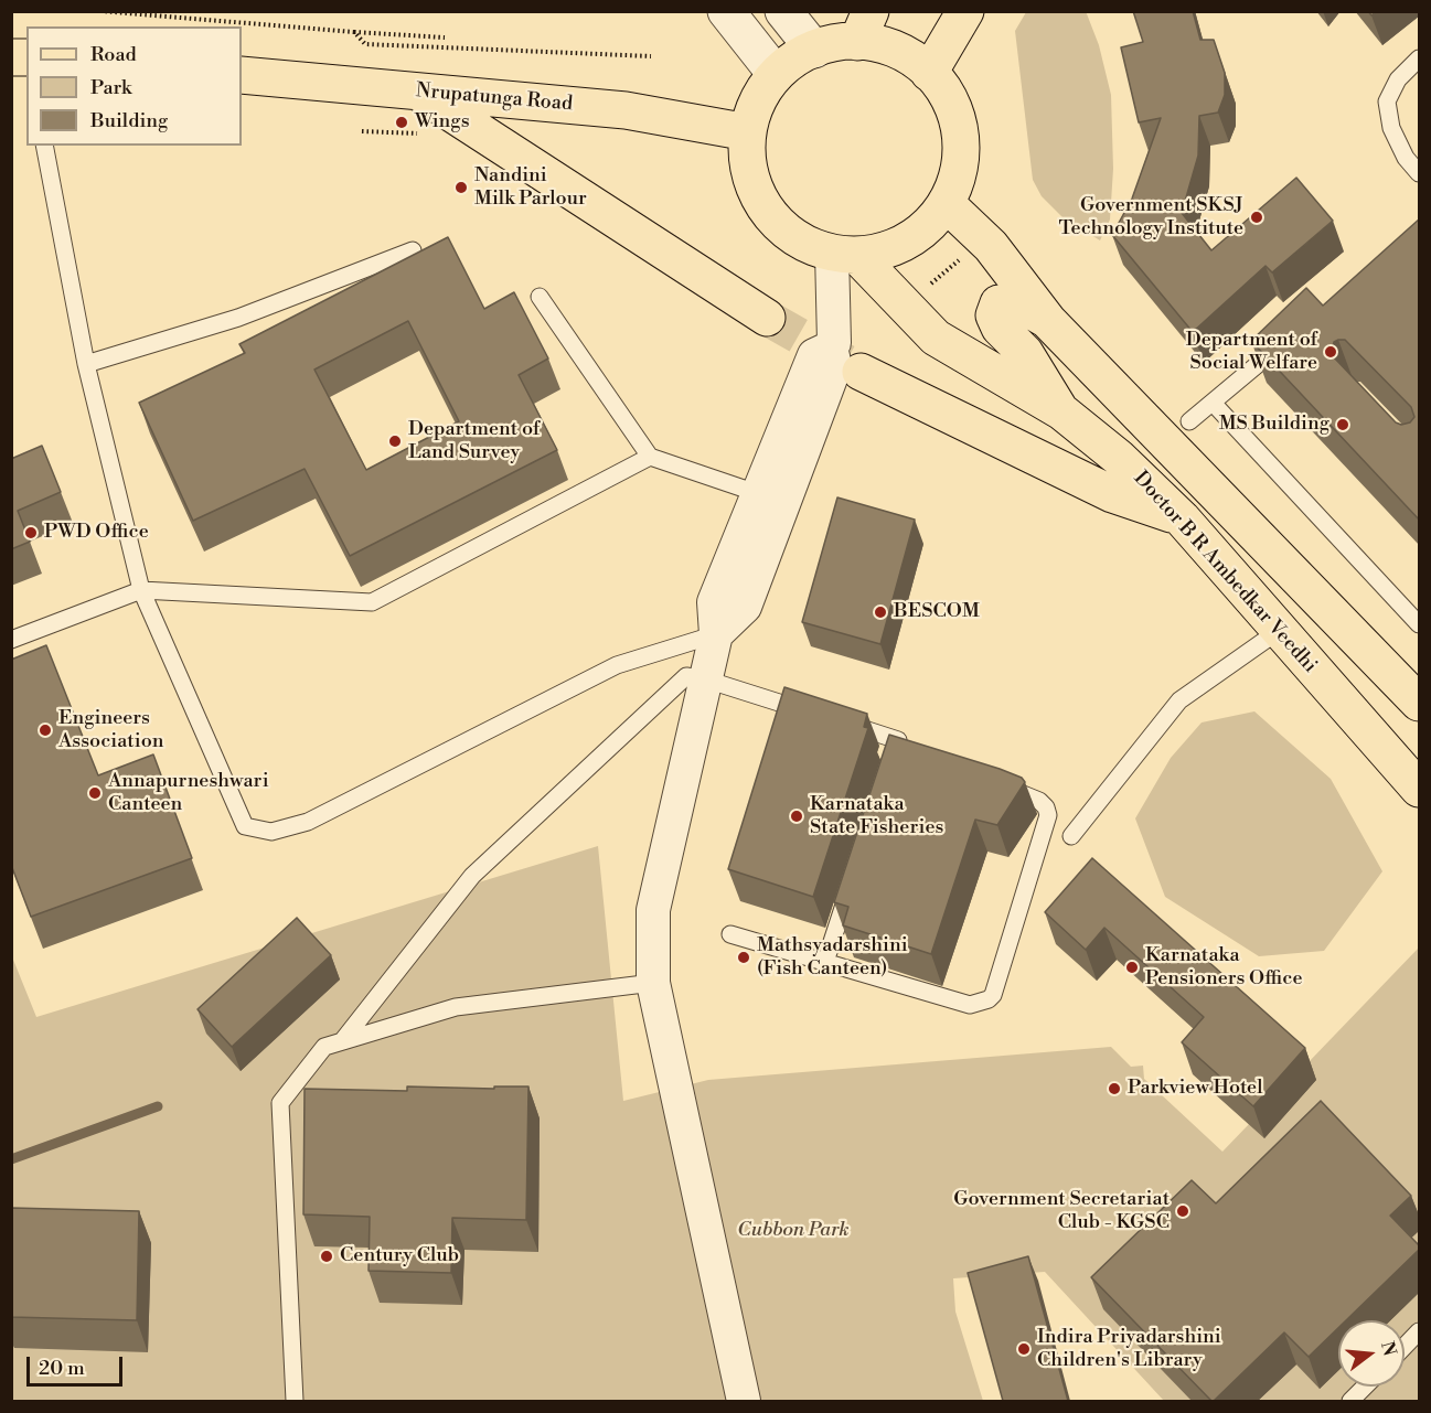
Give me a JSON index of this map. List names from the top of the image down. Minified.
{"streets":{"main road":["Nrupatunga Road","Doctor B R Ambedkar Veedhi"]},"crossings":[["Nrupatunga Road","Doctor B R Ambedkar Veedhi"]],"parks":["Cubbon Park"],"places":["Wings","Nandini Milk Parlour","Government SKSJ Technology Institute","Department of Social Welfare","MS Building","Department of Land Survey","PWD Office","BESCOM","Engineers Association","Annapurneshwari Canteen","Karnataka State Fisheries","Mathsyadarshini (Fish Canteen)","Karnataka Pensioners Office","Parkview Hotel","Government Secretariat Club - KGSC","Century Club","Indira Priyadarshini Children's Library"],"legend":["Road","Park","Building"],"scale_bar":"20 m","north":"right"}
